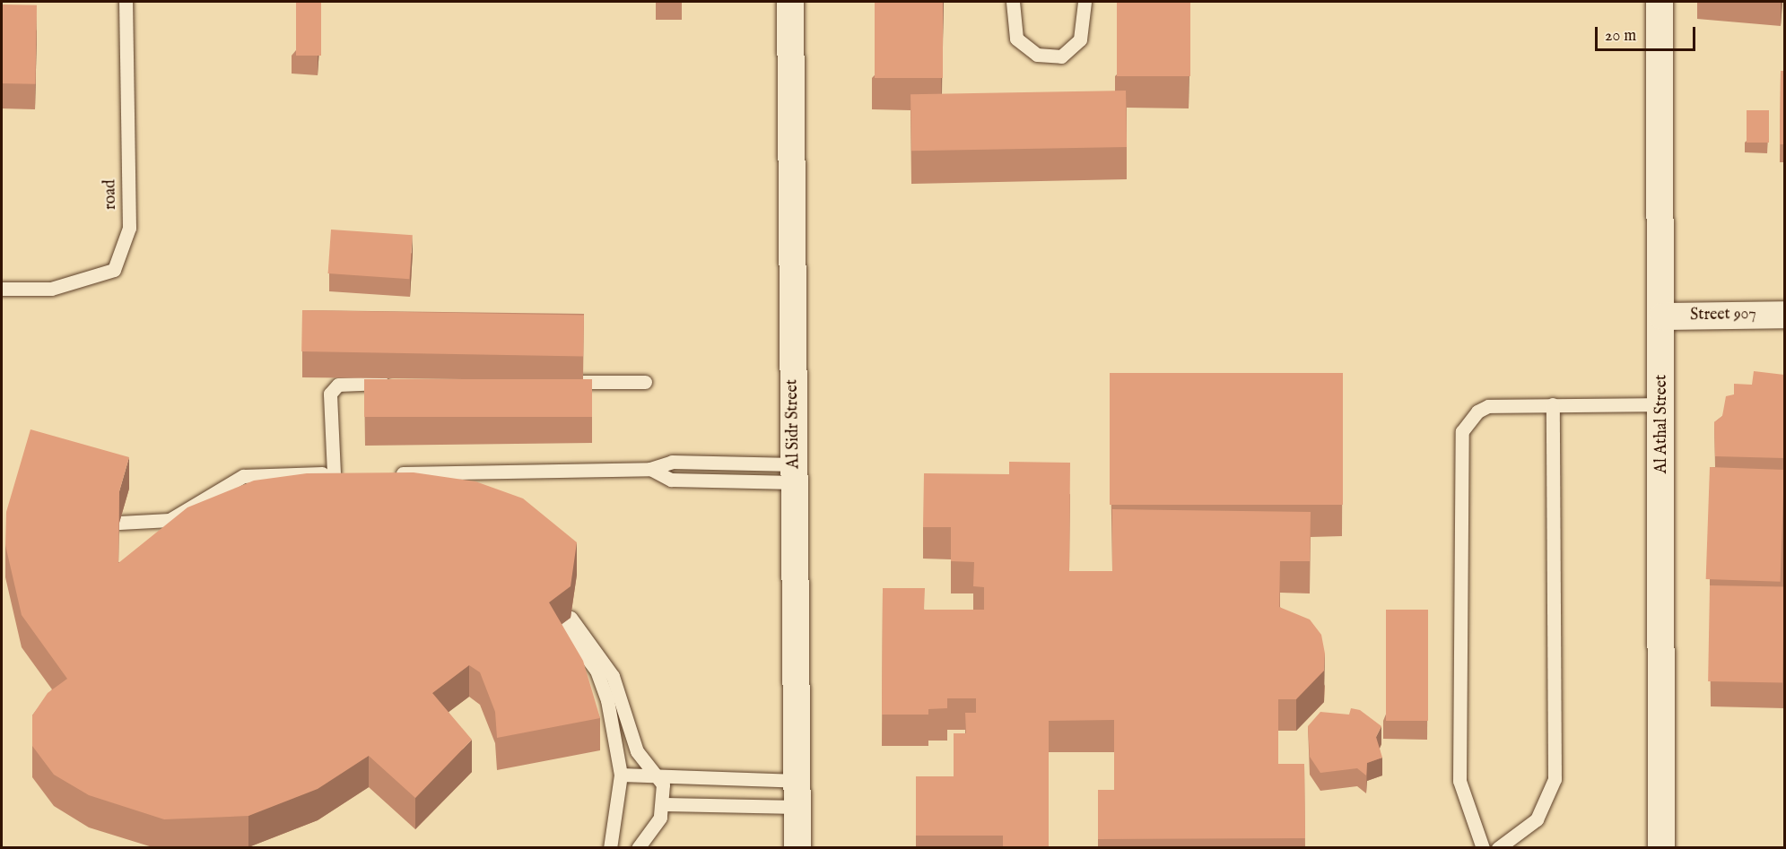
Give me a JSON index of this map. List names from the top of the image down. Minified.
{"streets":{"street":["Street 907","Al Sidr Street","Al Athal Street"],"lane":["road"]},"crossings":[["Street 907","Al Athal Street"]],"scale_bar":"20 m"}
